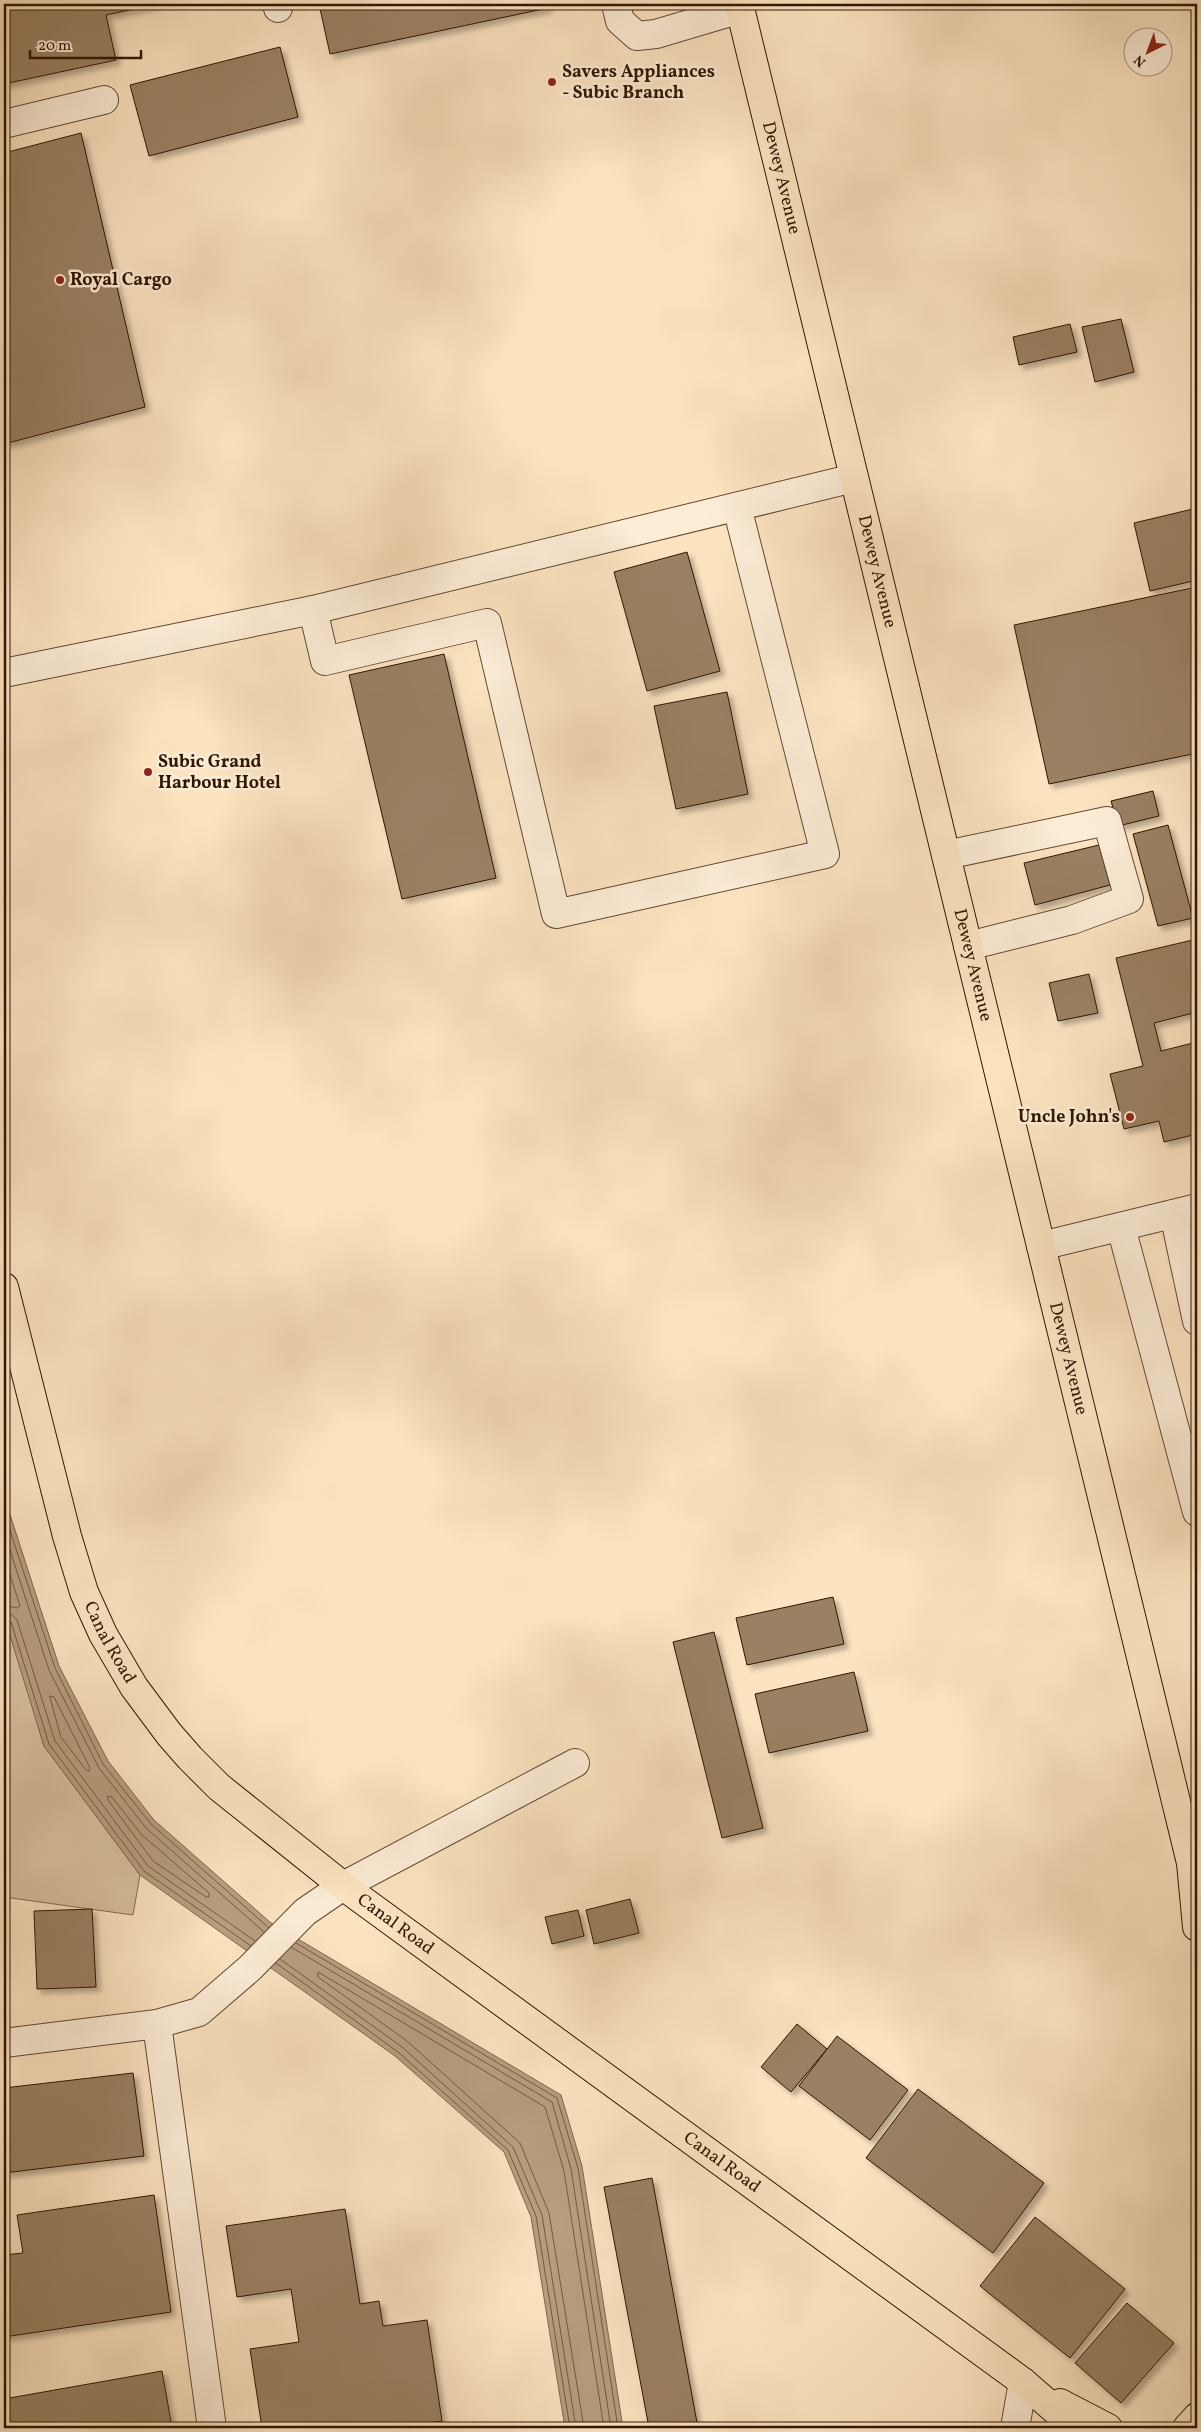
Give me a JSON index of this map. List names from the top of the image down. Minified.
{"streets":{"main road":["Dewey Avenue","Canal Road"]},"places":["Savers Appliances - Subic Branch","Royal Cargo","Subic Grand Harbour Hotel","Uncle John's"],"scale_bar":"20 m","north":"bottom left"}
